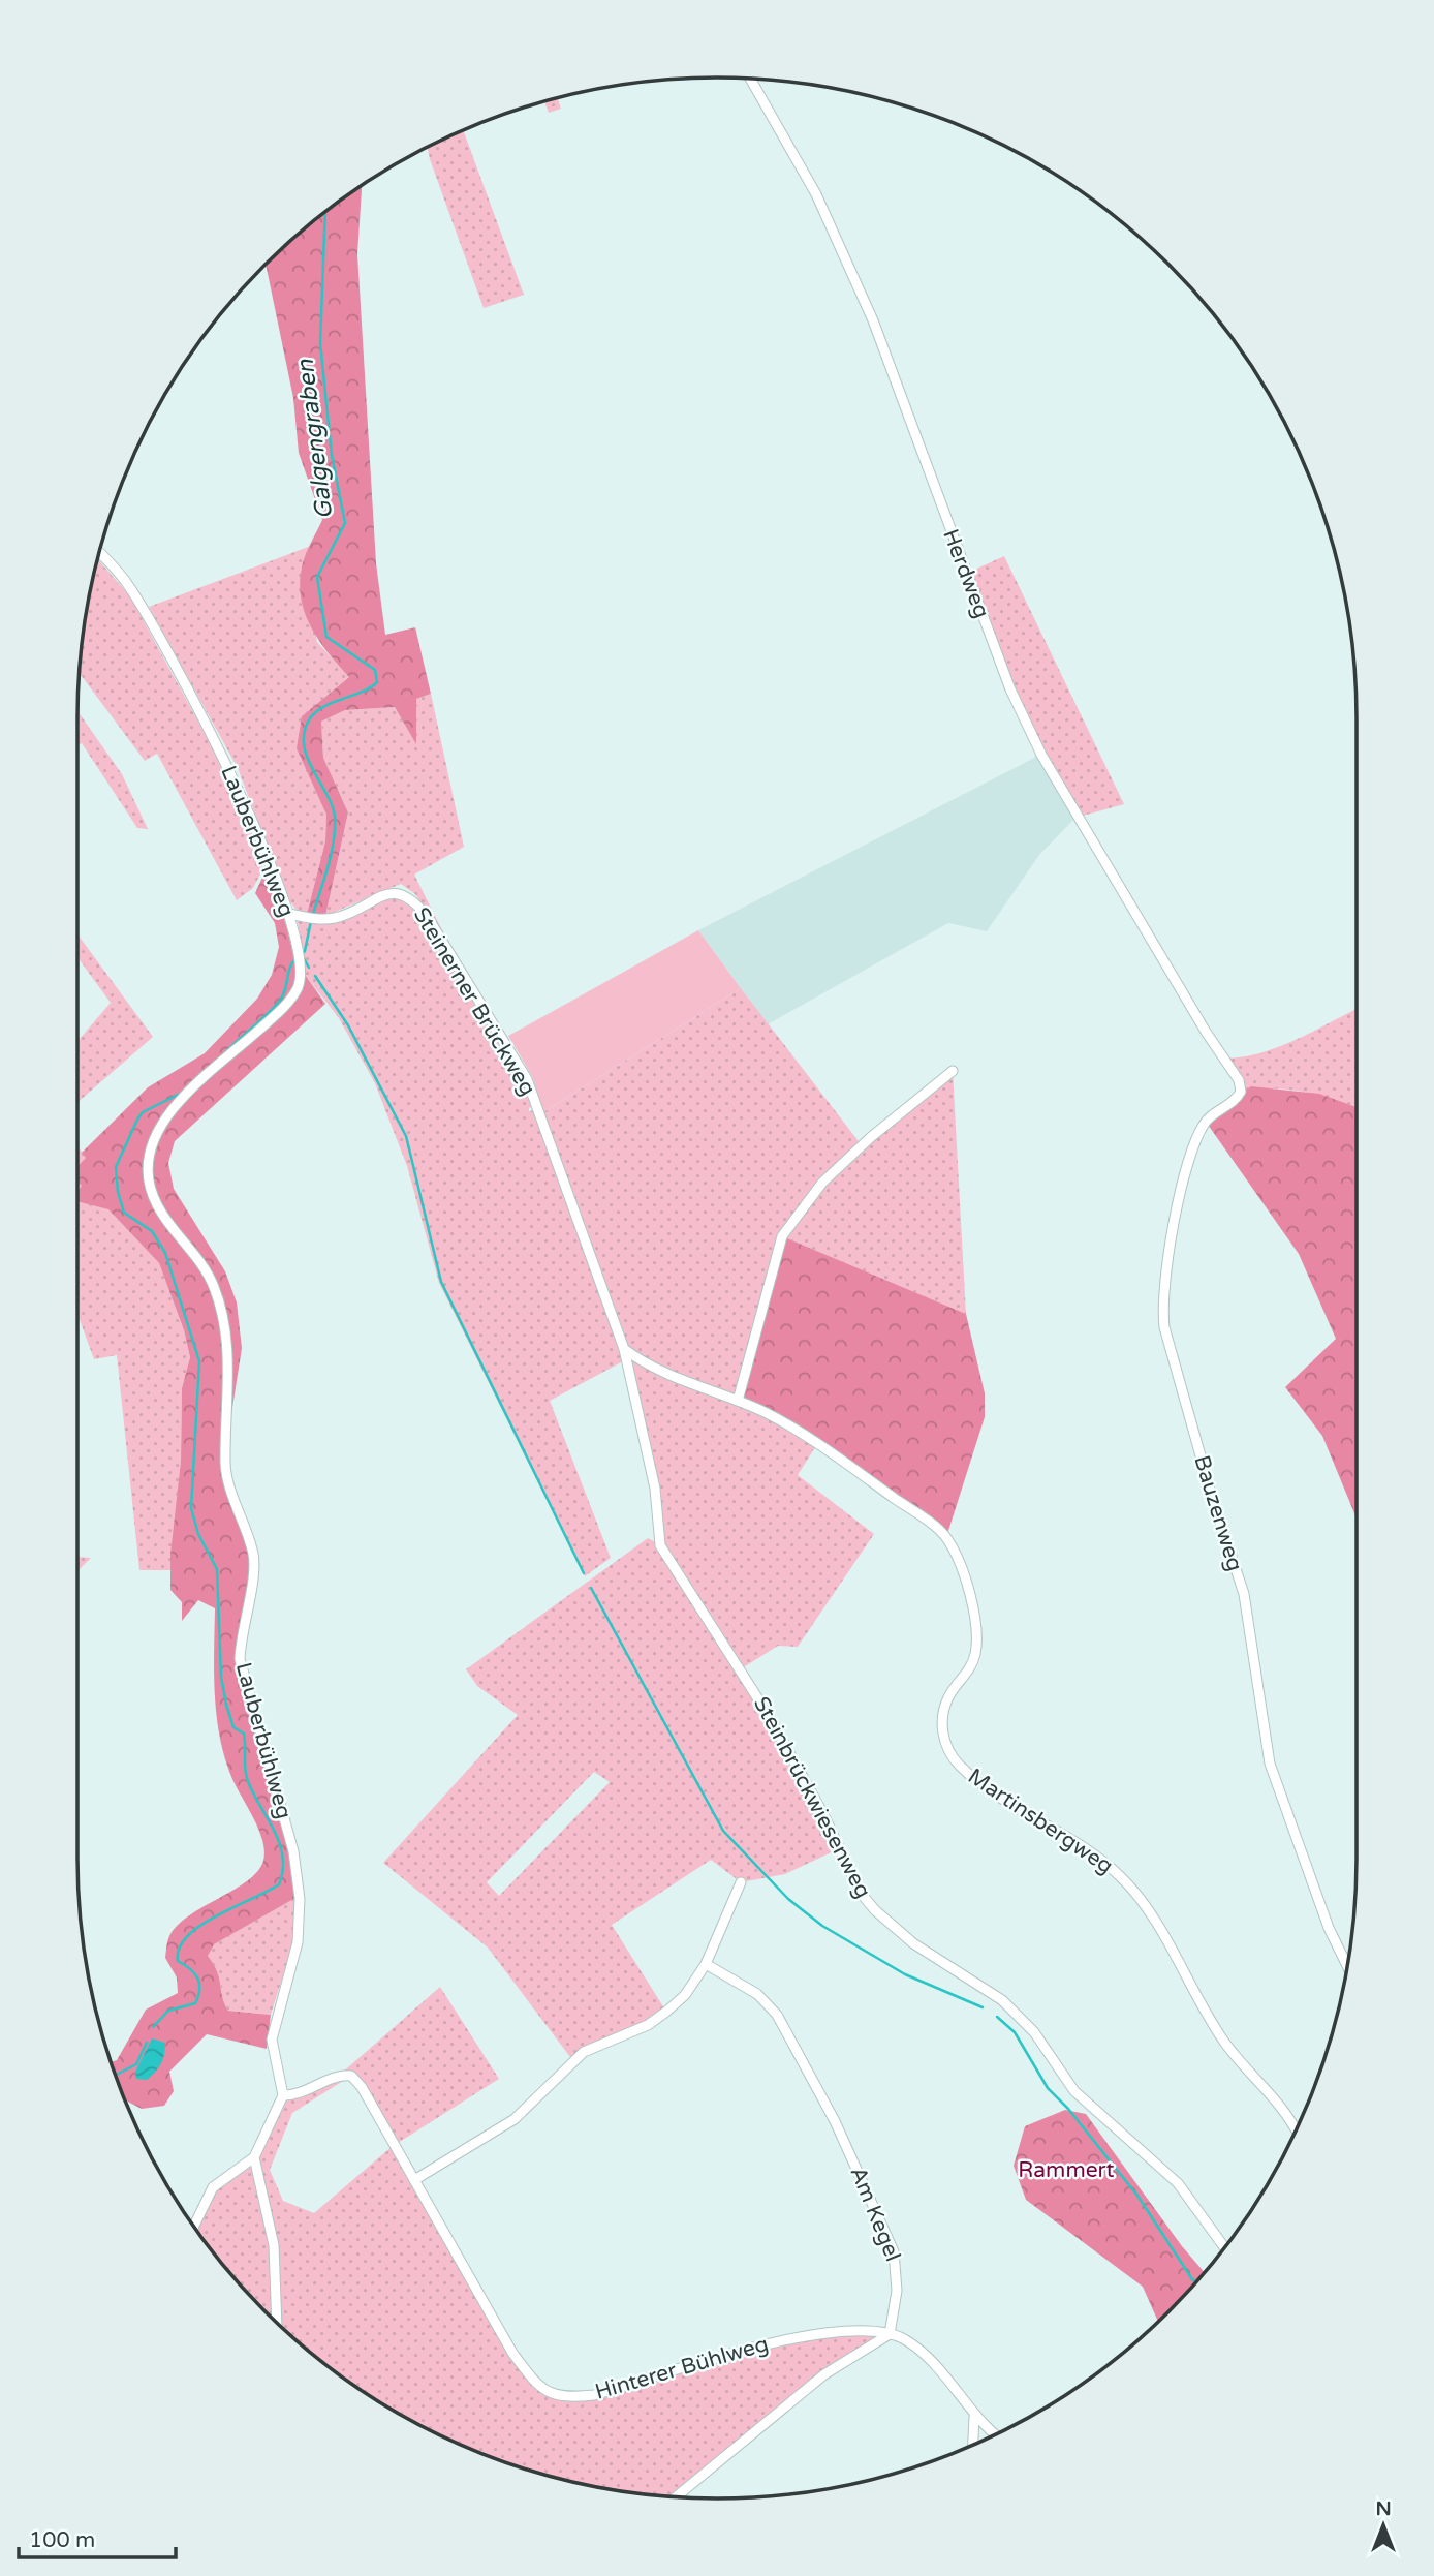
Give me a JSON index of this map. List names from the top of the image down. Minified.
{"streets":{"street":["Herdweg","Lauberbühlweg","Steinerner Brückweg","Bauzenweg","Steinbrückwiesenweg","Martinsbergweg","Am Kegel","Hinterer Bühlweg"]},"crossings":[["Herdweg","Bauzenweg"],["Lauberbühlweg","Steinerner Brückweg"],["Lauberbühlweg","Hinterer Bühlweg"],["Steinerner Brückweg","Steinbrückwiesenweg"],["Steinerner Brückweg","Martinsbergweg"],["Steinbrückwiesenweg","Martinsbergweg"],["Am Kegel","Hinterer Bühlweg"]],"water":["Galgengraben"],"parks":["Rammert"],"scale_bar":"100 m","north":"top"}
